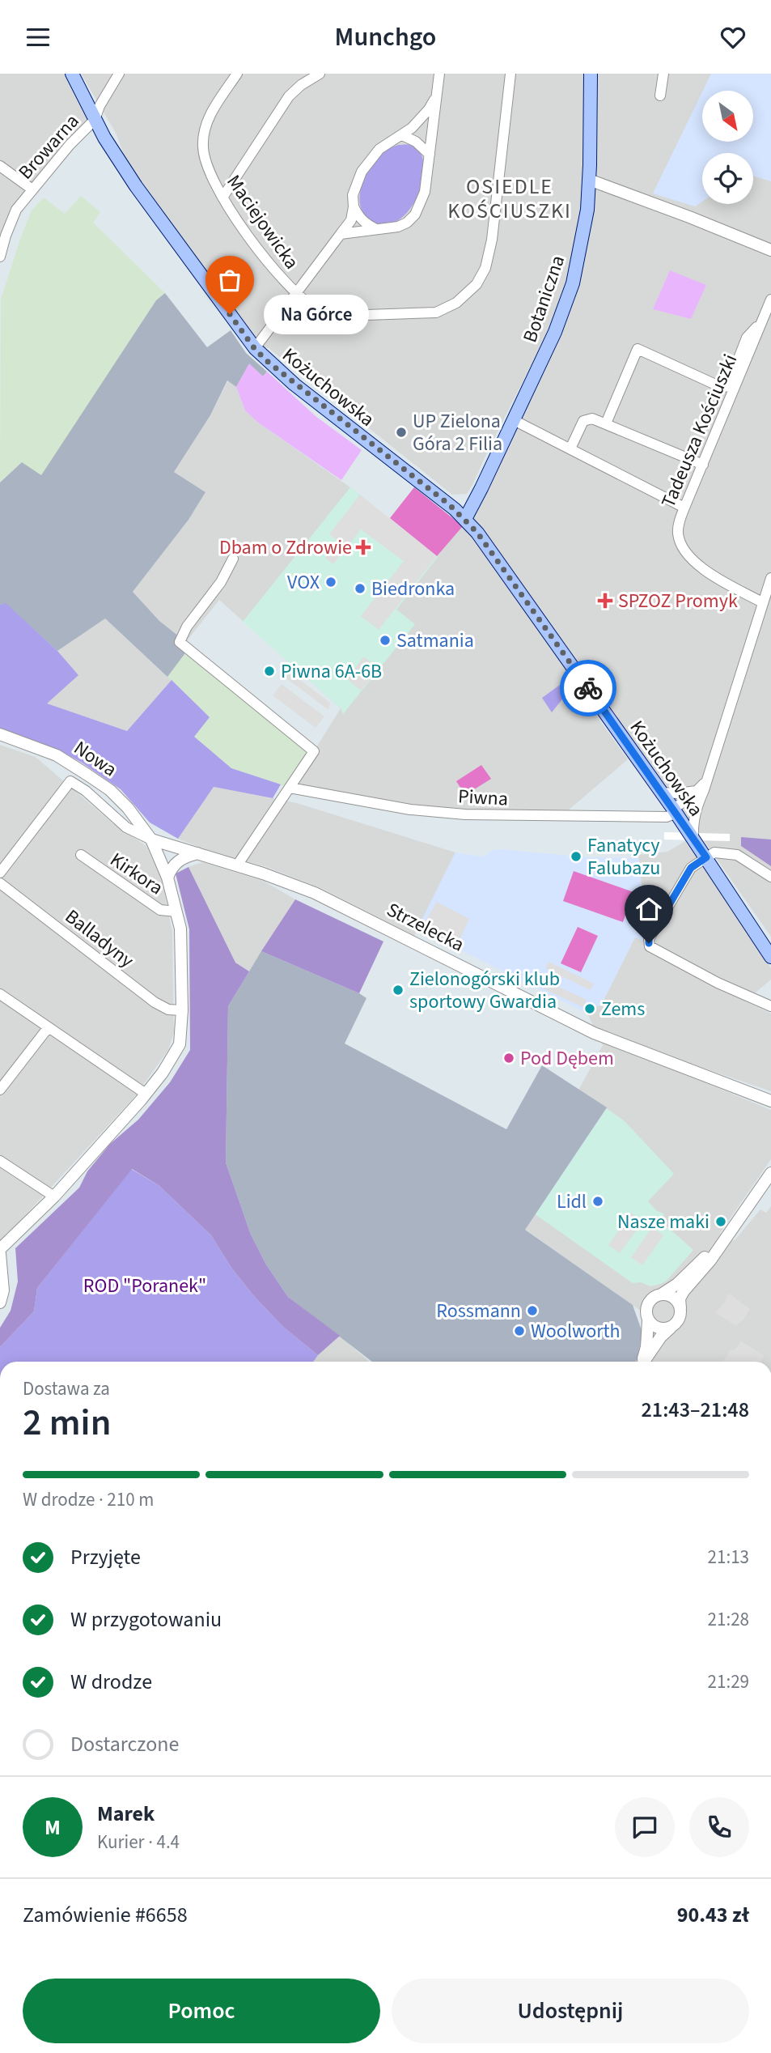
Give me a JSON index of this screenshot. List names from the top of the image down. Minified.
{"streets":{"main road":["Botaniczna","Kożuchowska"],"street":["Browarna","Maciejowicka","Tadeusza Kościuszki","Nowa","Piwna","Kirkora","Strzelecka","Balladyny"]},"crossings":[["Browarna","Kożuchowska"],["Botaniczna","Kożuchowska"],["Kożuchowska","Piwna"],["Nowa","Kirkora"],["Nowa","Strzelecka"],["Nowa","Balladyny"]],"districts":["OSIEDLE KOŚCIUSZKI"],"parks":["ROD \"Poranek\""],"places":{"other":["Na Górce","UP Zielona Góra 2 Filia","VOX","Biedronka","Satmania","Piwna 6A-6B","Fanatycy Falubazu","Zielonogórski klub sportowy Gwardia","Zems","Pod Dębem","Lidl","Nasze maki","Rossmann","Woolworth"],"health":["Dbam o Zdrowie","SPZOZ Promyk"]},"north":"bottom right","page":{"header":"Munchgo","bubble":"Na Górce","heading":["2 min","Dostawa za","21:43–21:48"],"panel":["Marek","Kurier · 4.4","Zamówienie #6658","90.43 zł"],"bar":"W drodze · 210 m","list":[["Przyjęte","21:13"],["W przygotowaniu","21:28"],["W drodze","21:29"],"Dostarczone"],"round":"M","buttons":["Pomoc","Udostępnij"]}}
